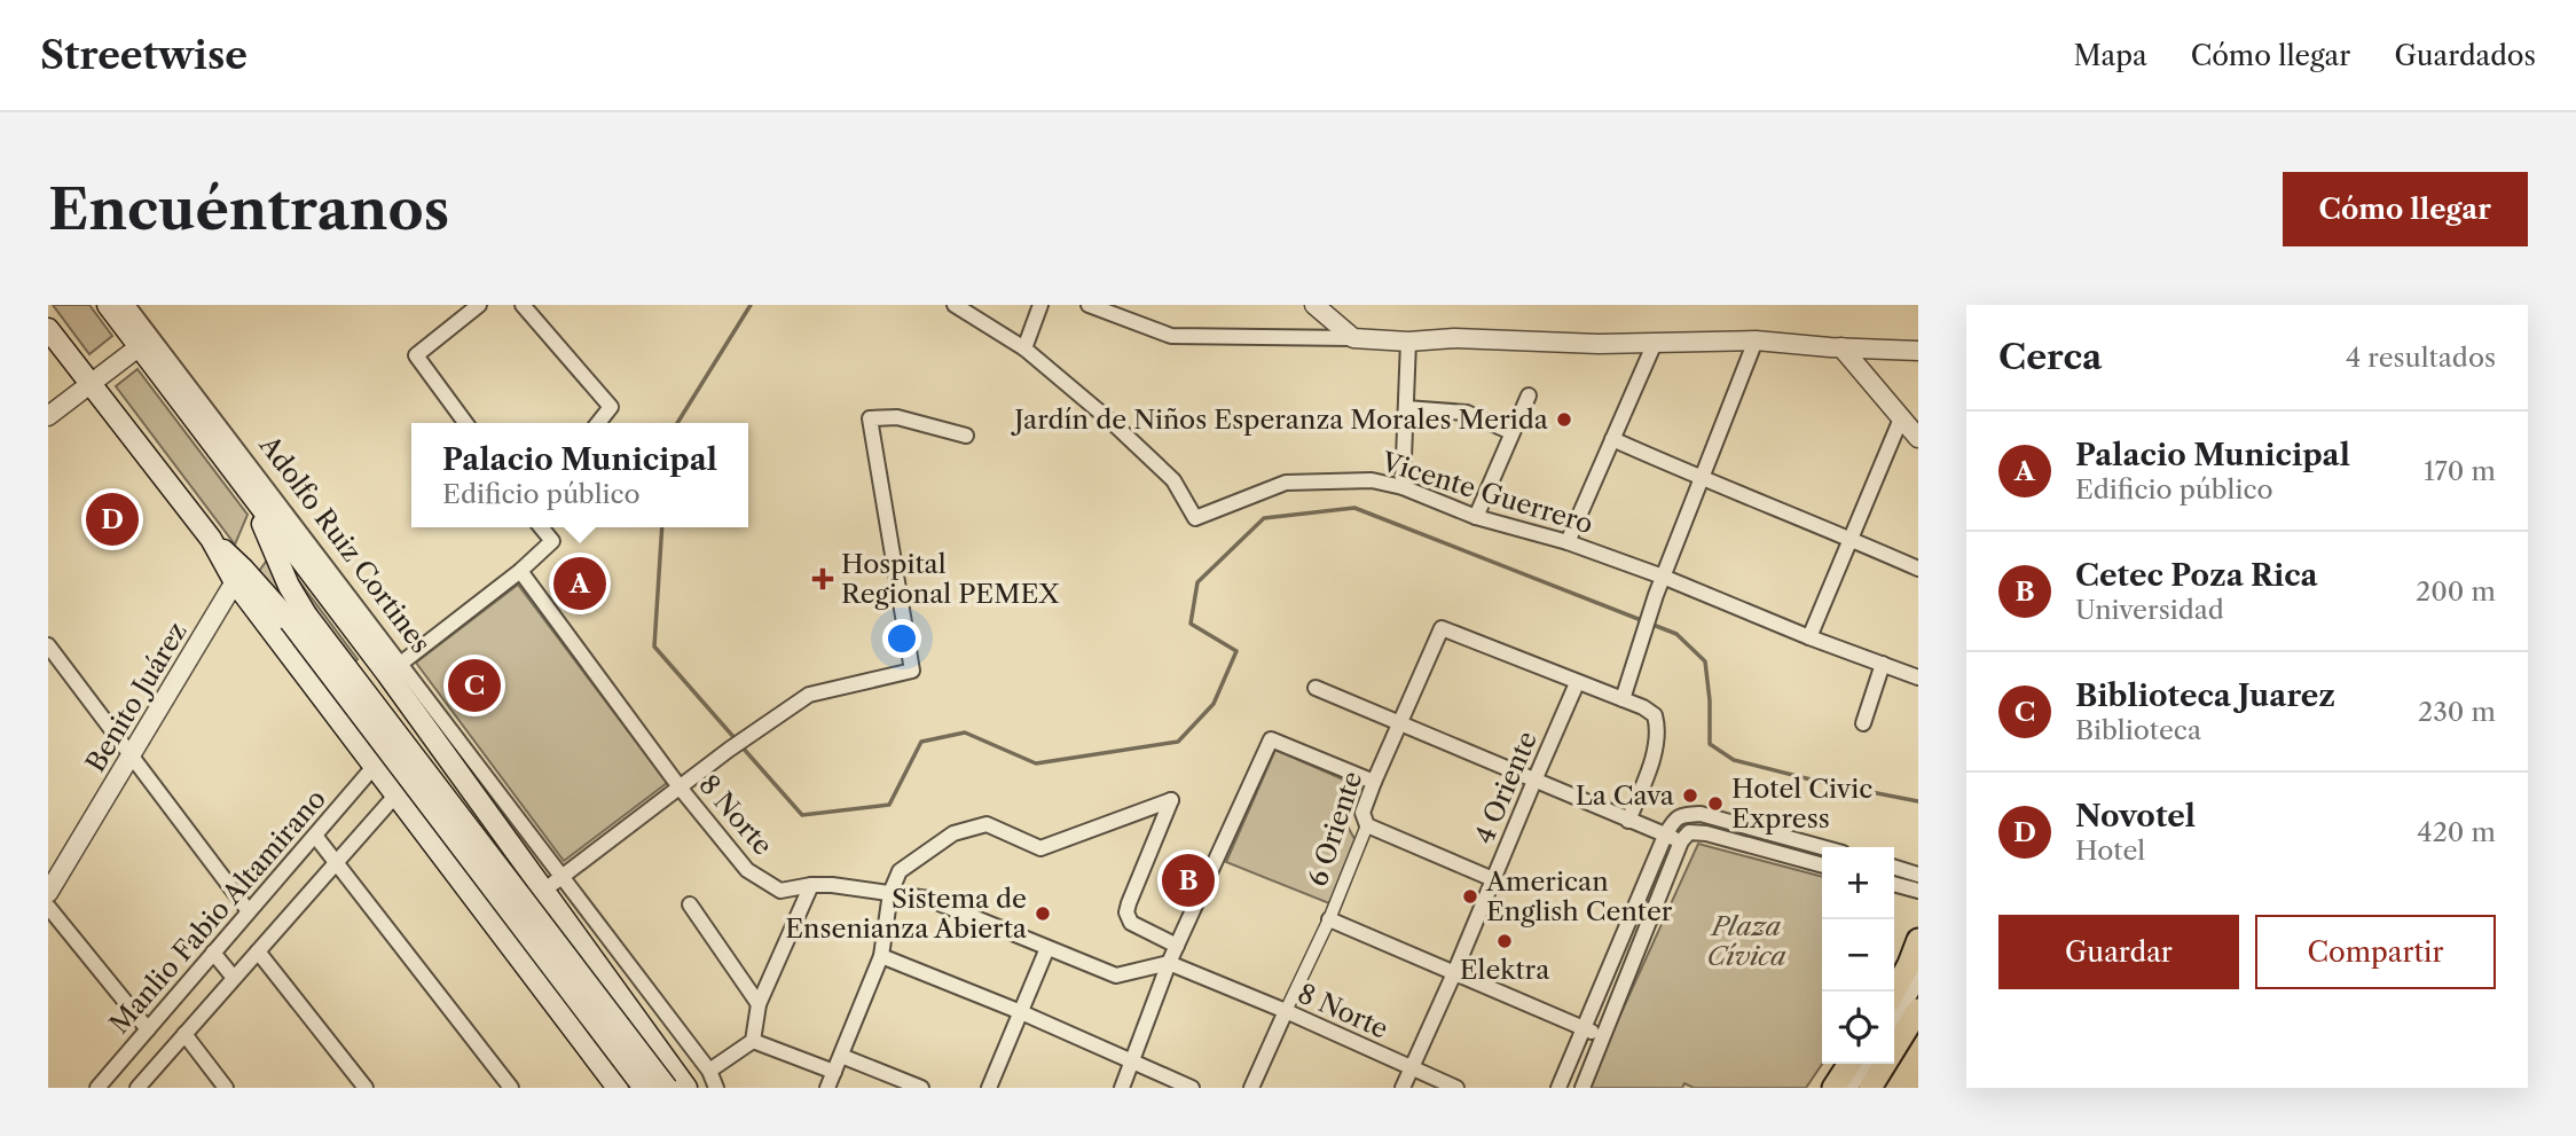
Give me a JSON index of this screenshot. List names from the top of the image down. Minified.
{"streets":{"main road":["Adolfo Ruiz Cortines"],"street":["Vicente Guerrero","Benito Juárez","4 Oriente","8 Norte","6 Oriente","Manlio Fabio Altamirano"]},"crossings":[["4 Oriente","8 Norte"],["4 Oriente","6 Oriente"],["8 Norte","6 Oriente"]],"parks":["Plaza Cívica"],"places":{"other":["Jardín de Niños Esperanza Morales Merida","La Cava","Hotel Civic Express","American English Center","Sistema de Ensenianza Abierta","Elektra"],"health":["Hospital Regional PEMEX"]},"page":{"header":"Streetwise","nav":["Mapa","Cómo llegar","Guardados"],"buttons":["Cómo llegar",["Guardar","Compartir"]],"title":"Encuéntranos","heading":["Cerca","4 resultados"],"list":[{"mark":"A","name":"Palacio Municipal","note":"Edificio público","value":"170 m"},{"mark":"B","name":"Cetec Poza Rica","note":"Universidad","value":"200 m"},{"mark":"C","name":"Biblioteca Juarez","note":"Biblioteca","value":"230 m"},{"mark":"D","name":"Novotel","note":"Hotel","value":"420 m"}],"popup":["Palacio Municipal","Edificio público"],"pins":["D","A","C","B"],"map_buttons":["+","−"]}}
